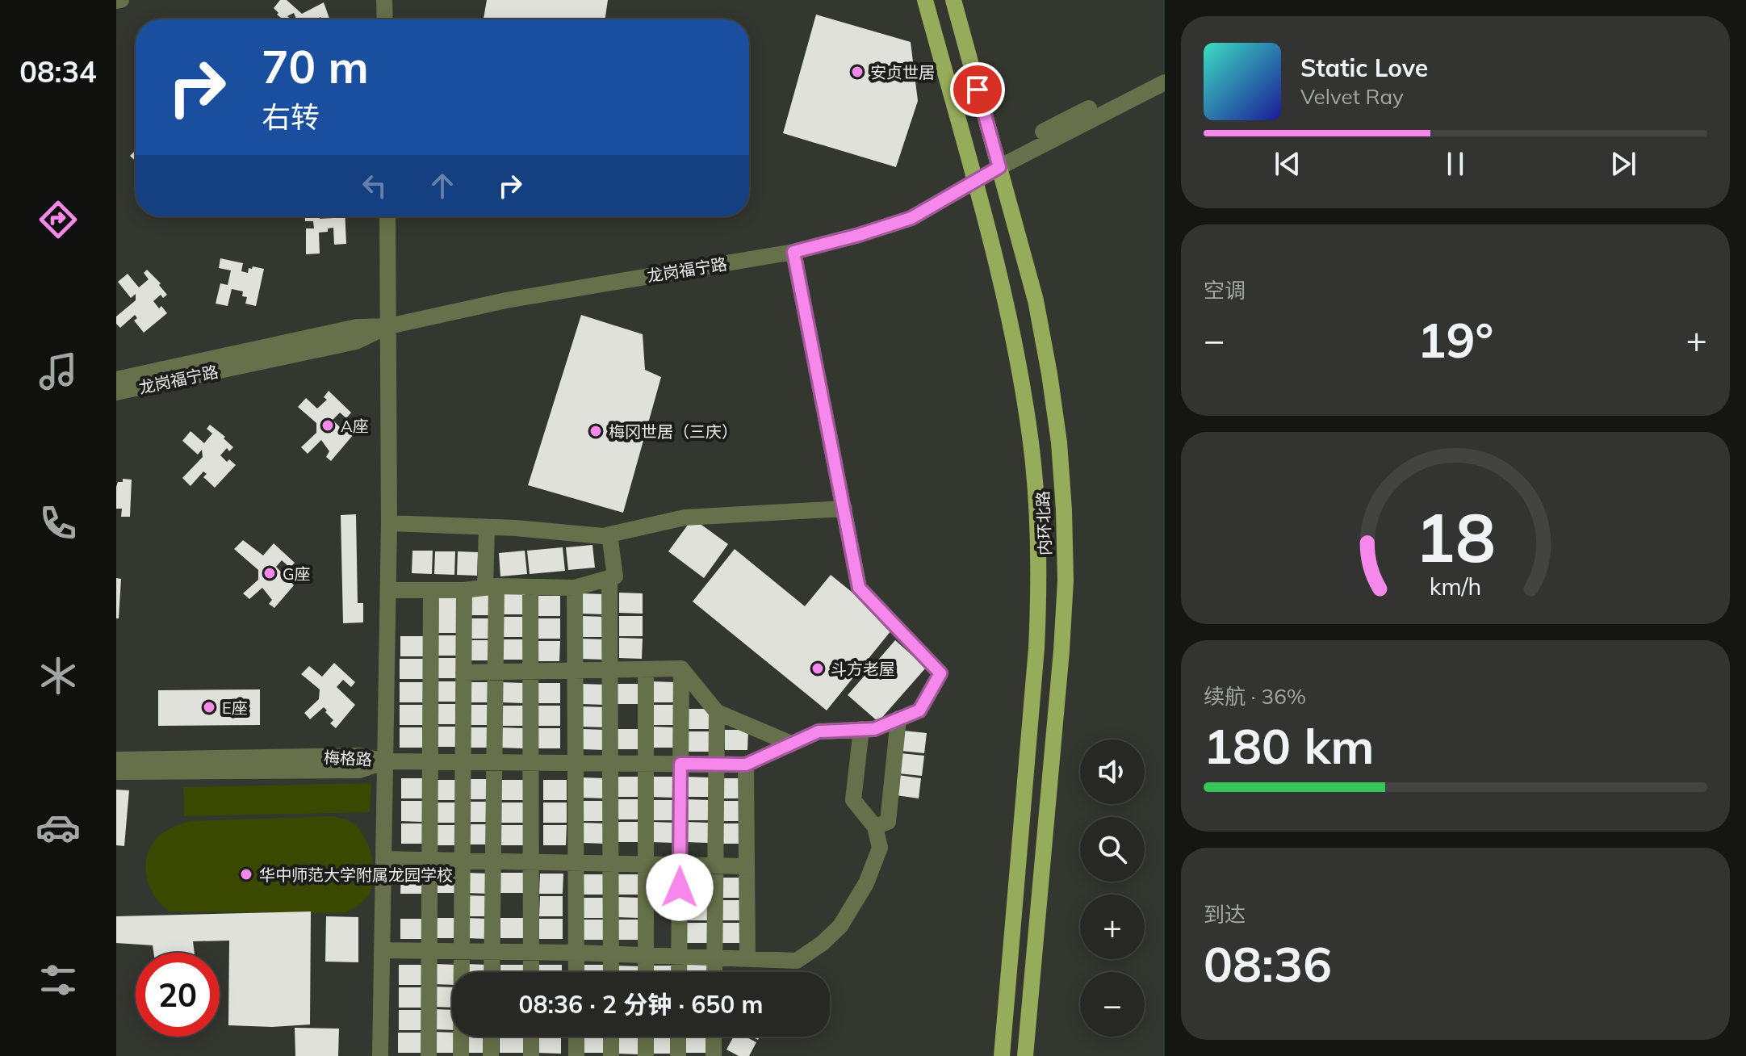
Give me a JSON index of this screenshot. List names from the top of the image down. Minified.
{"streets":{"main road":["内环北路"],"street":["龙岗福宁路","梅格路"]},"crossings":[["龙岗福宁路","内环北路"]],"places":["安贞世居","A座","梅冈世居（三庆）","G座","斗方老屋","E座","华中师范大学附属龙园学校"],"page":{"tabs":"08:34","turn":["70 m","右转"],"song":["Static Love","Velvet Ray"],"tile":["空调",["续航 · 36%","180 km"],["到达","08:36"]],"heat":["−","19°","+"],"map_buttons":["+","−"],"limit":"20","trip":"08:36 · 2 分钟 · 650 m","gauge":["18","km/h"]}}
